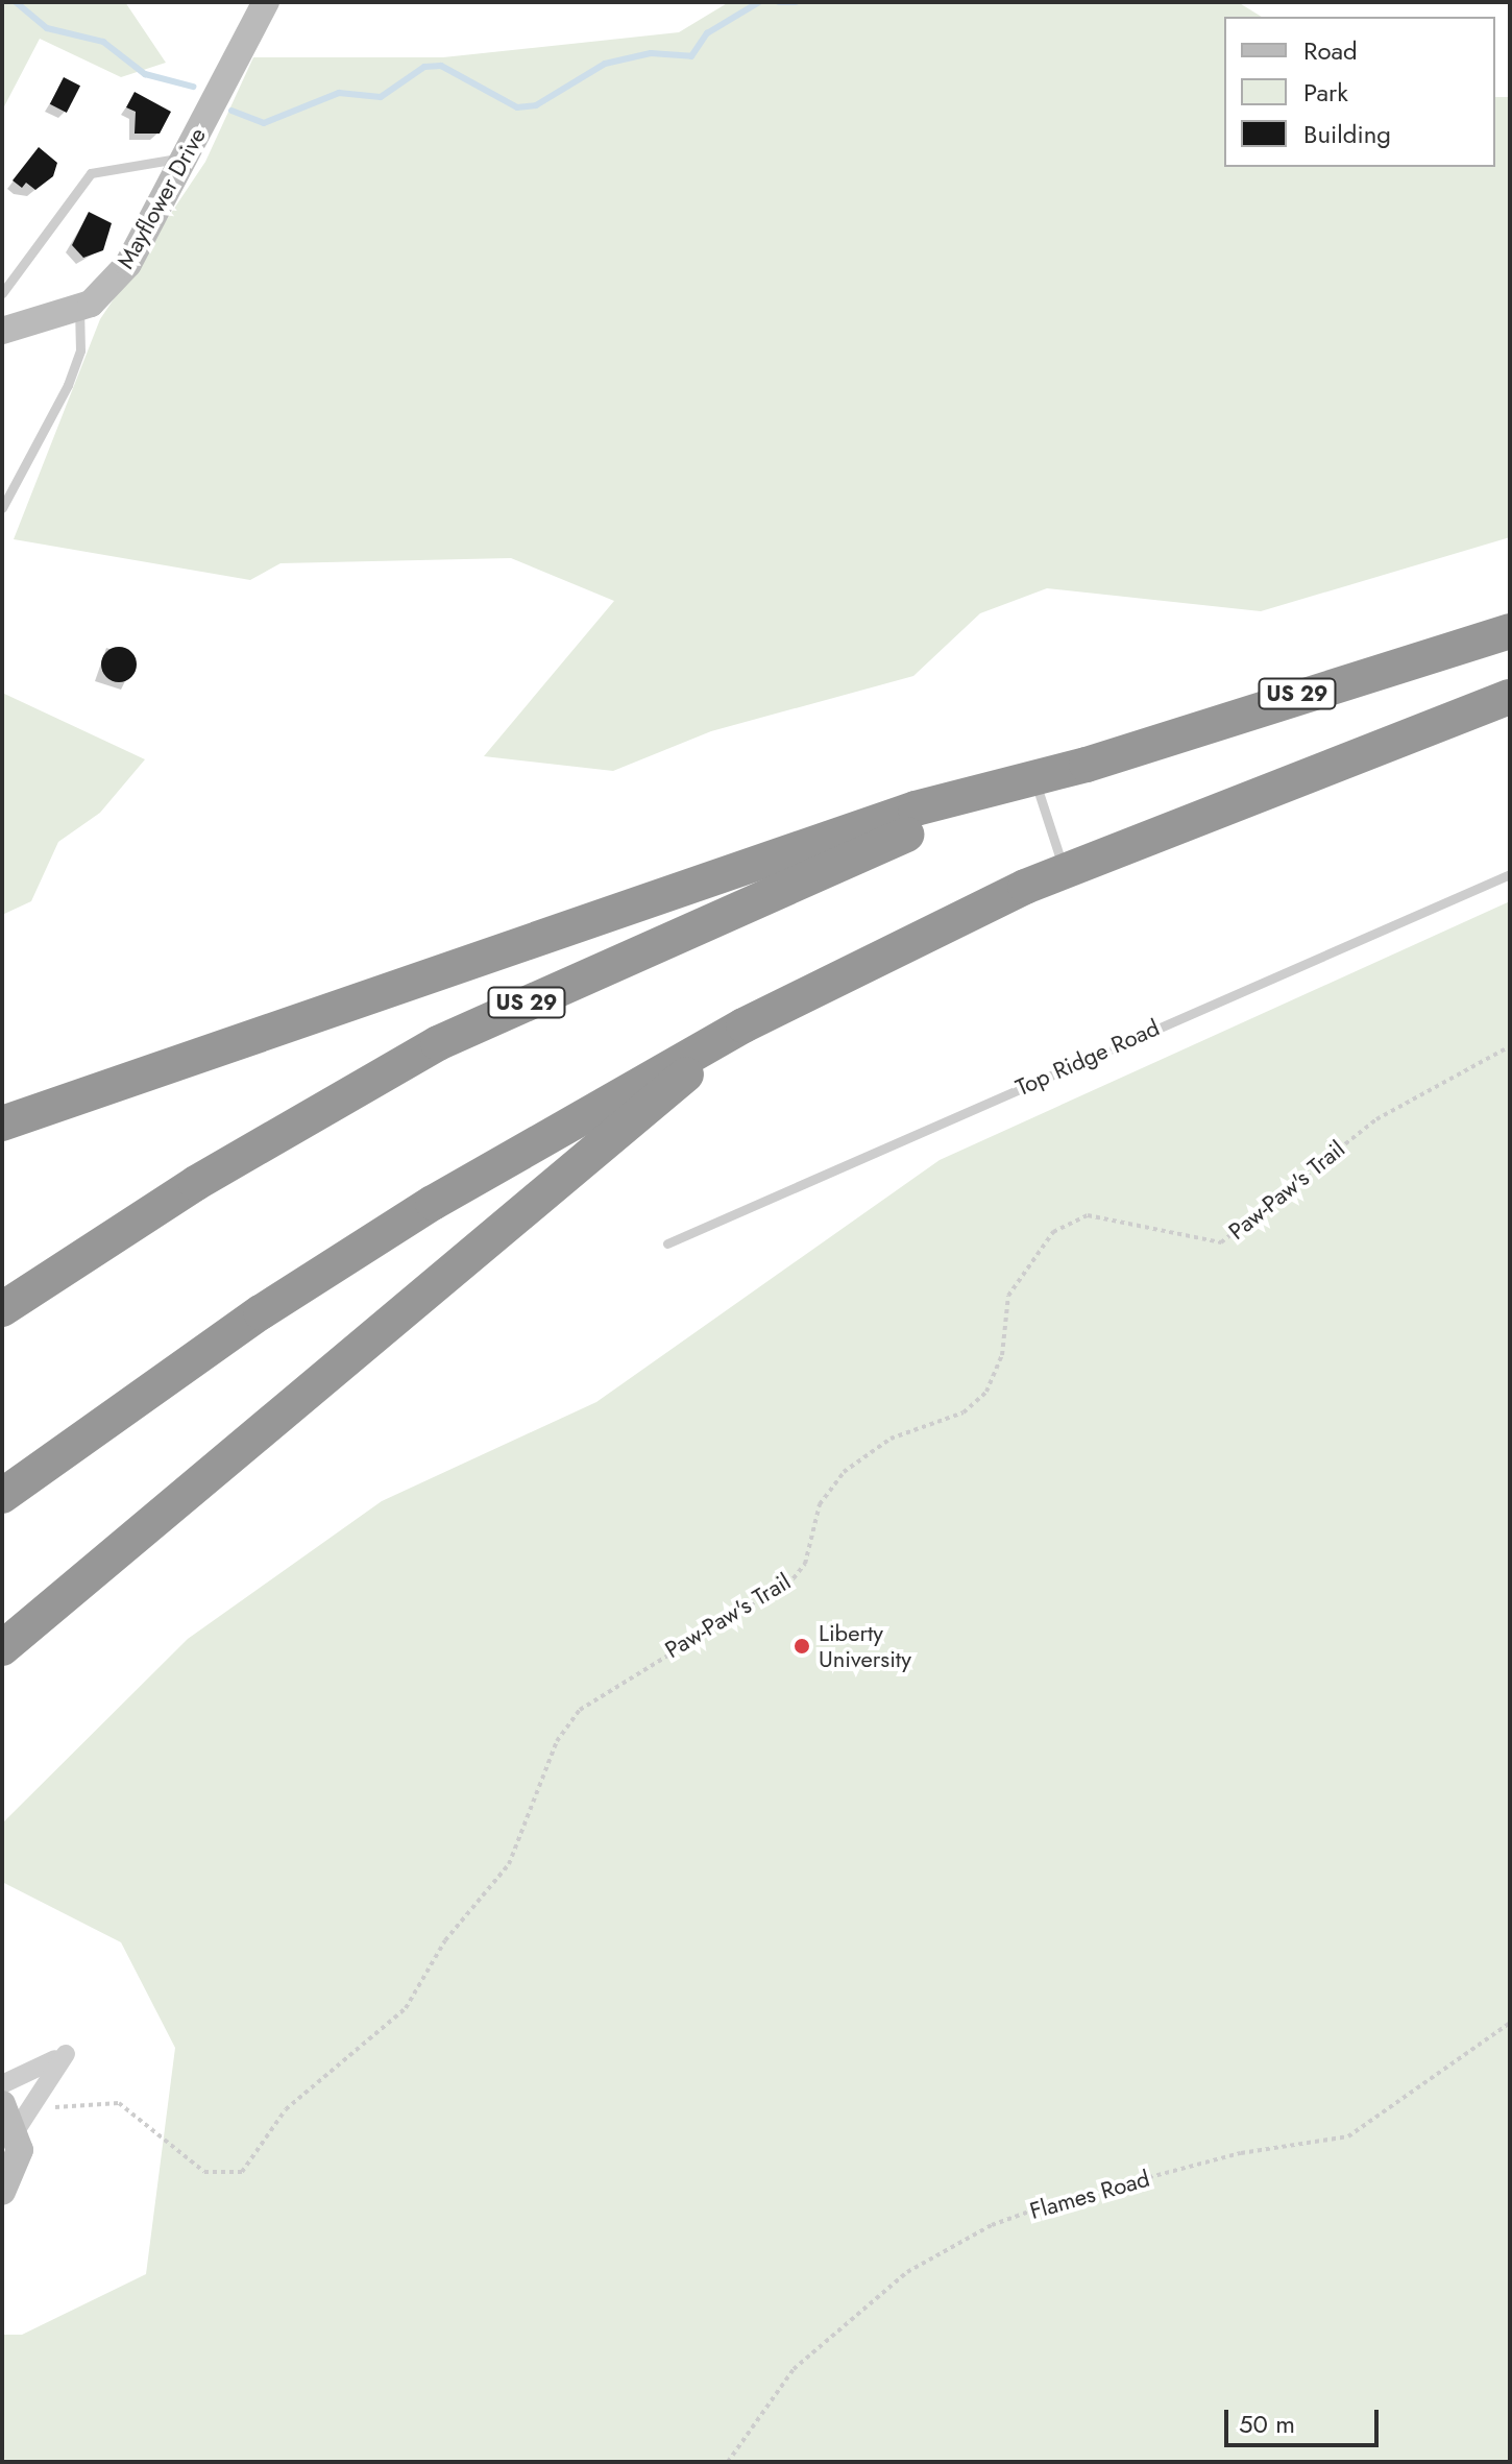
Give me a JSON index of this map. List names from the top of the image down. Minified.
{"streets":{"highway":["US 29"],"street":["Mayflower Drive"],"lane":["Top Ridge Road"],"path":["Paw-Paw's Trail","Flames Road"]},"places":["Liberty University"],"legend":["Road","Park","Building"],"scale_bar":"50 m"}
